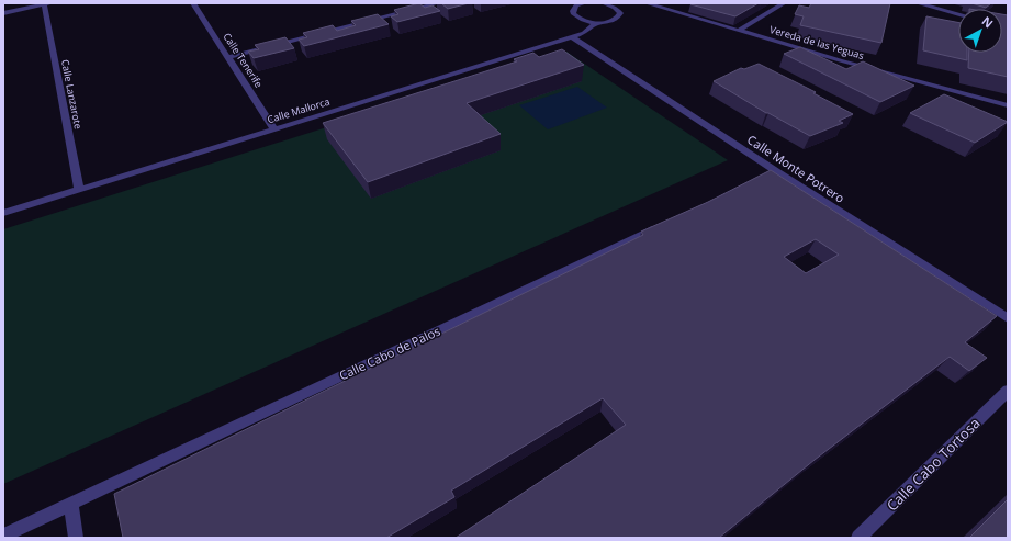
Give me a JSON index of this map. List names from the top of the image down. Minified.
{"streets":{"street":["Vereda de las Yeguas","Calle Tenerife","Calle Lanzarote","Calle Mallorca","Calle Monte Potrero","Calle Cabo de Palos","Calle Cabo Tortosa"]},"crossings":[["Calle Tenerife","Calle Mallorca"],["Calle Lanzarote","Calle Mallorca"],["Calle Mallorca","Calle Monte Potrero"]],"north":"top right"}
